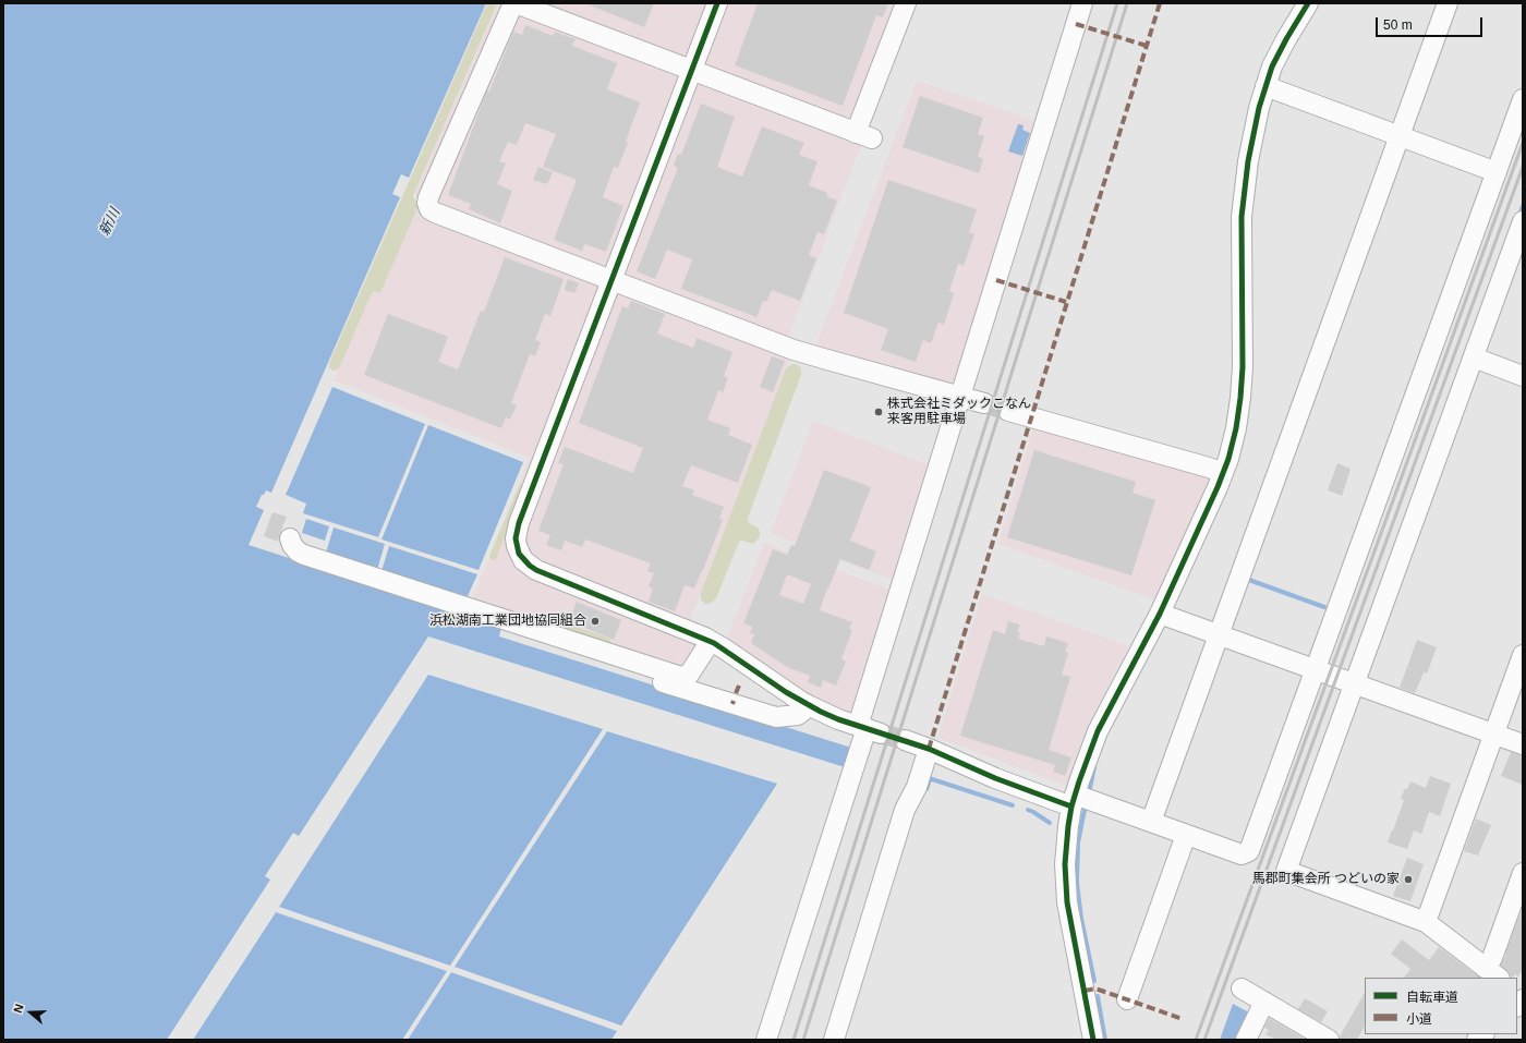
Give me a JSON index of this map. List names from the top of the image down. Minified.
{"water":["新川"],"places":["株式会社ミダックこなん 来客用駐車場","浜松湖南工業団地協同組合","馬郡町集会所 つどいの家"],"legend":["自転車道","小道"],"scale_bar":"50 m","north":"left"}
